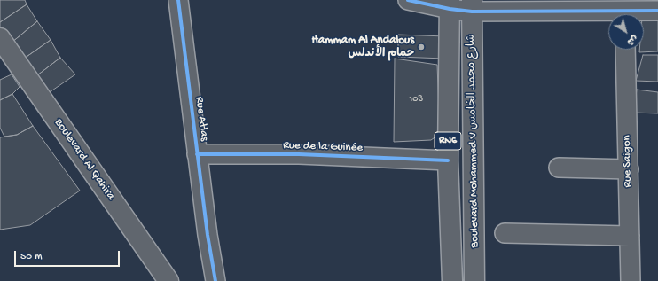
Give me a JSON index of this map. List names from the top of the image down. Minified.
{"streets":{"main road":["RN6","Boulevard Mohammed V شارع محمد الخامس","Boulevard Al Qahira"],"street":["Rue Atlas","Rue de la Guinée","Rue Saigon"]},"crossings":[["Rue Atlas","Rue de la Guinée"],["Boulevard Mohammed V شارع محمد الخامس","Rue de la Guinée"]],"places":["Hammam Al Andalous حمام الأندلس"],"house_numbers":["103"],"scale_bar":"50 m","north":"bottom right"}
